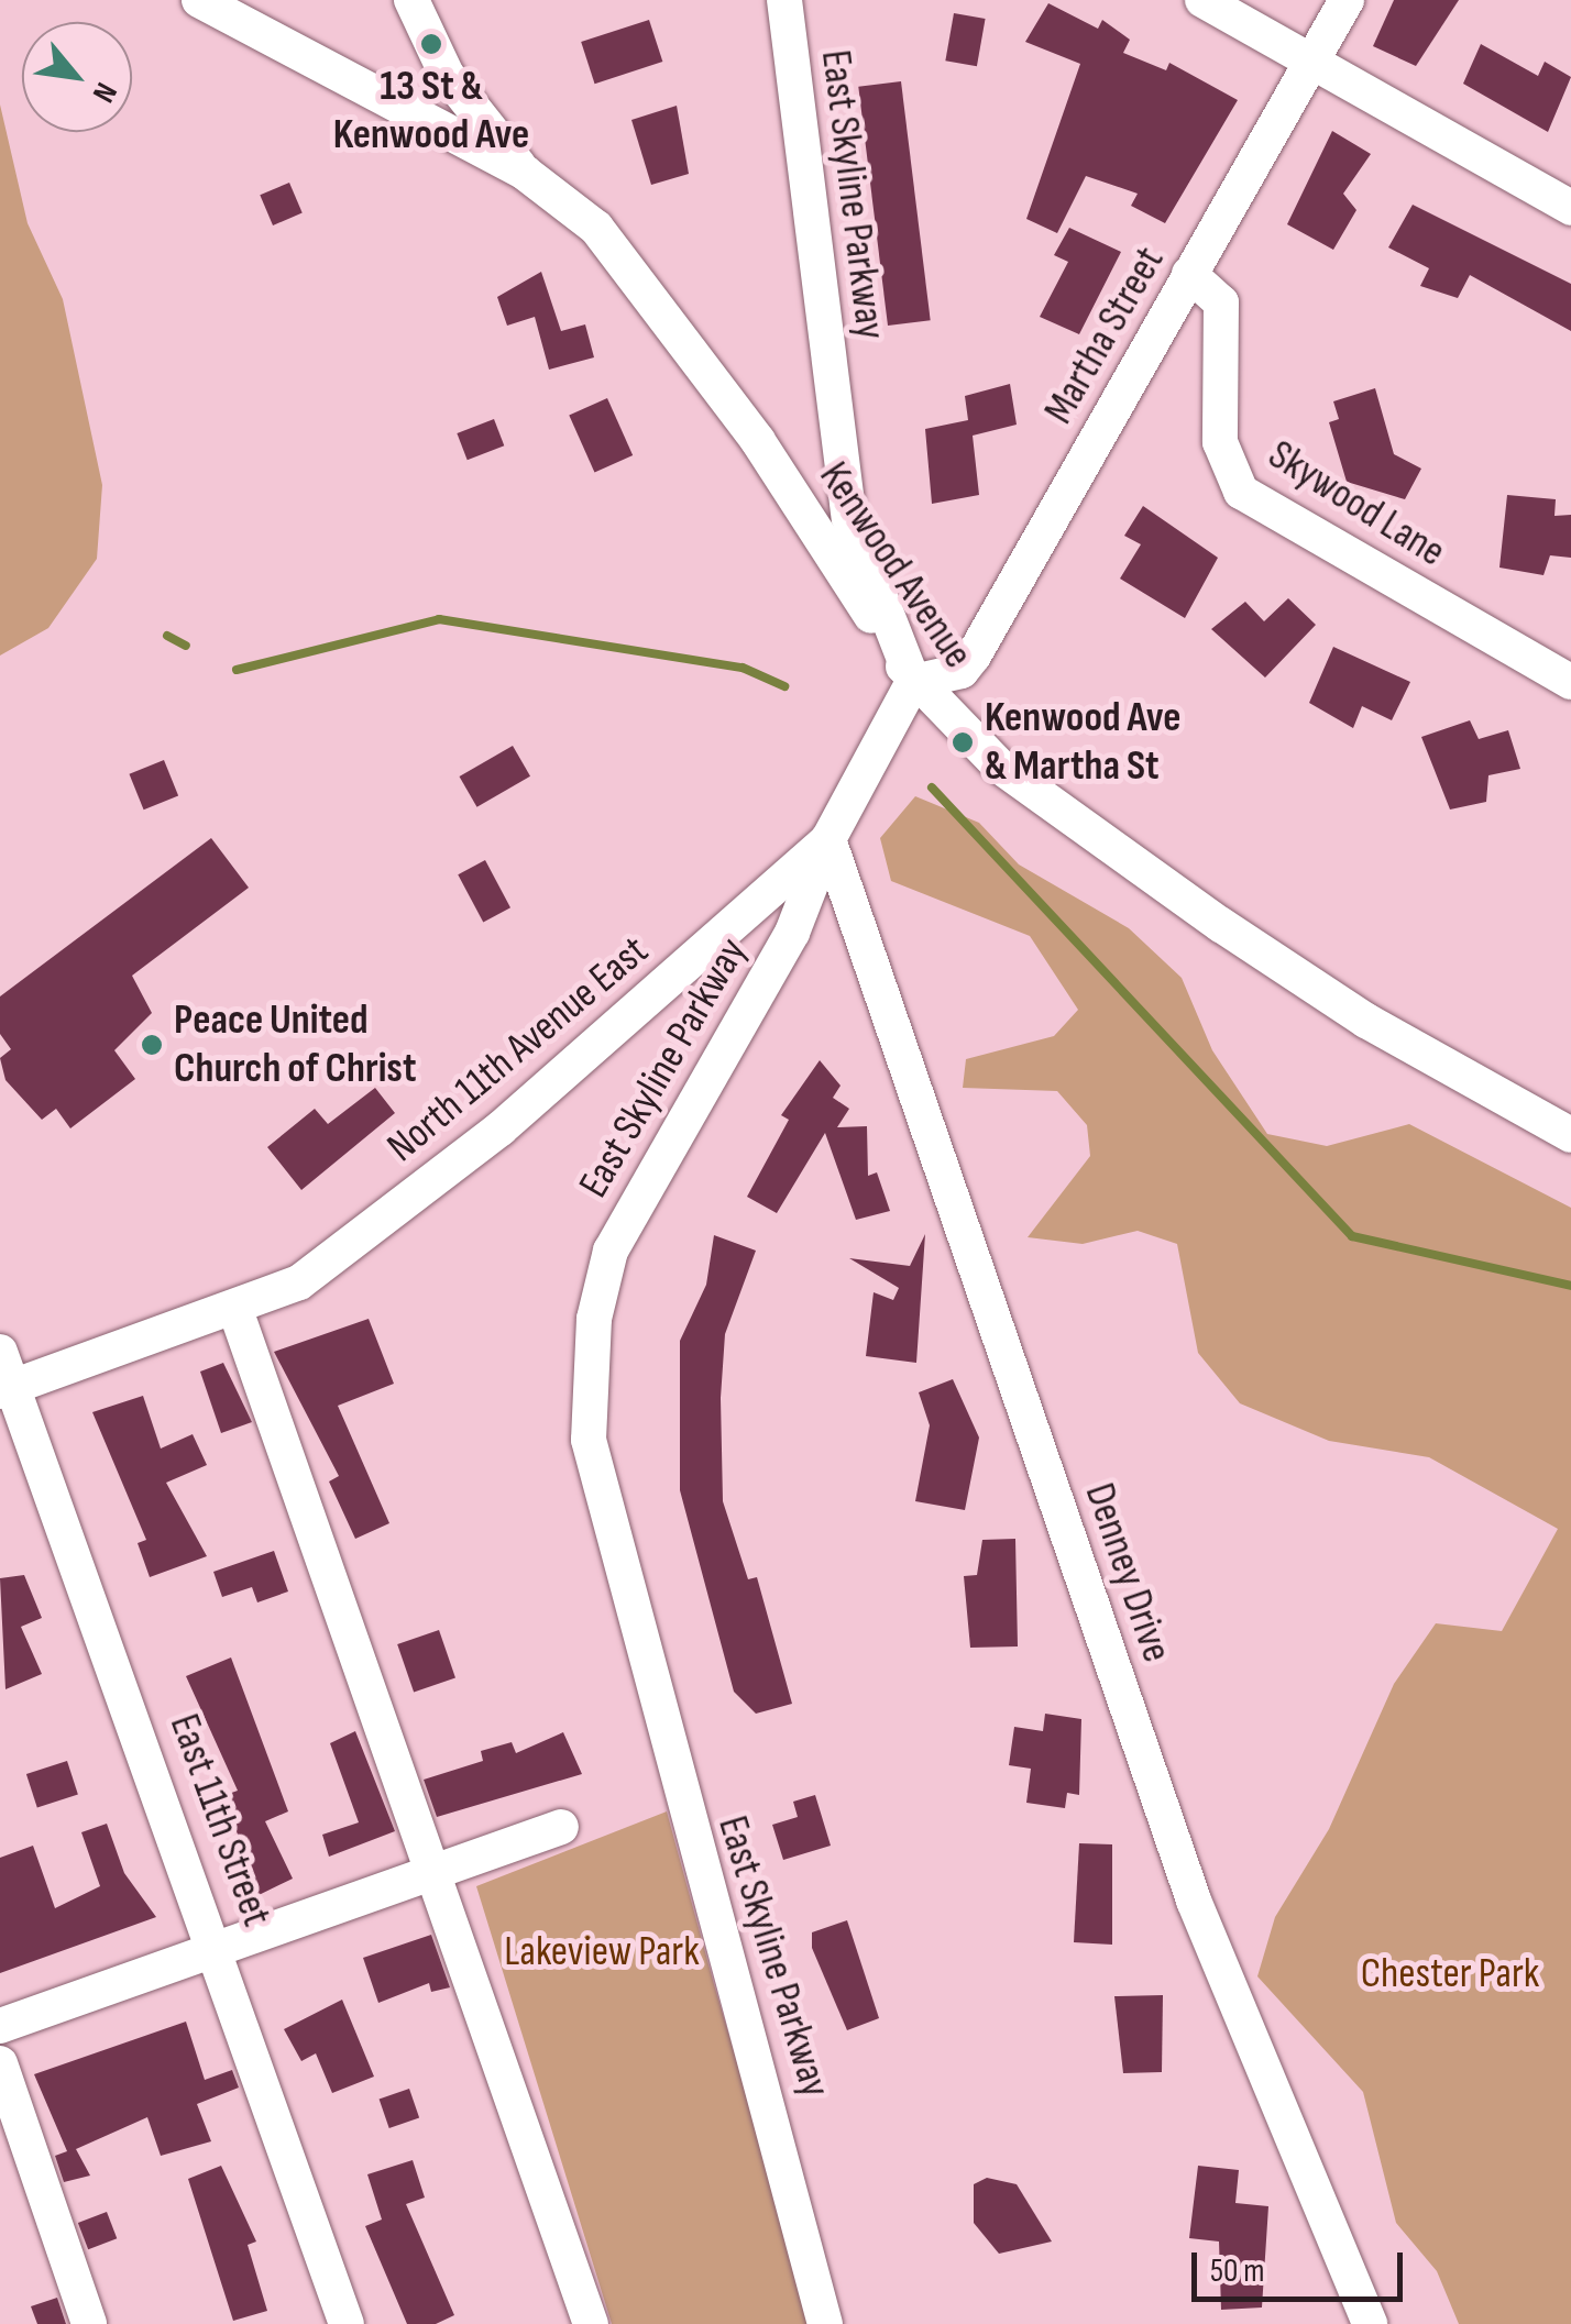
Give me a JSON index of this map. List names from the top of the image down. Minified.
{"streets":{"street":["East Skyline Parkway","Martha Street","Skywood Lane","Kenwood Avenue","North 11th Avenue East","Denney Drive","East 11th Street"]},"crossings":[["East Skyline Parkway","Martha Street"],["East Skyline Parkway","Kenwood Avenue"],["East Skyline Parkway","North 11th Avenue East"],["East Skyline Parkway","Denney Drive"],["Martha Street","Skywood Lane"],["Martha Street","Kenwood Avenue"],["North 11th Avenue East","Denney Drive"],["North 11th Avenue East","East 11th Street"]],"parks":["Lakeview Park","Chester Park"],"places":["13 St & Kenwood Ave","Kenwood Ave & Martha St","Peace United Church of Christ"],"scale_bar":"50 m","north":"bottom right"}
